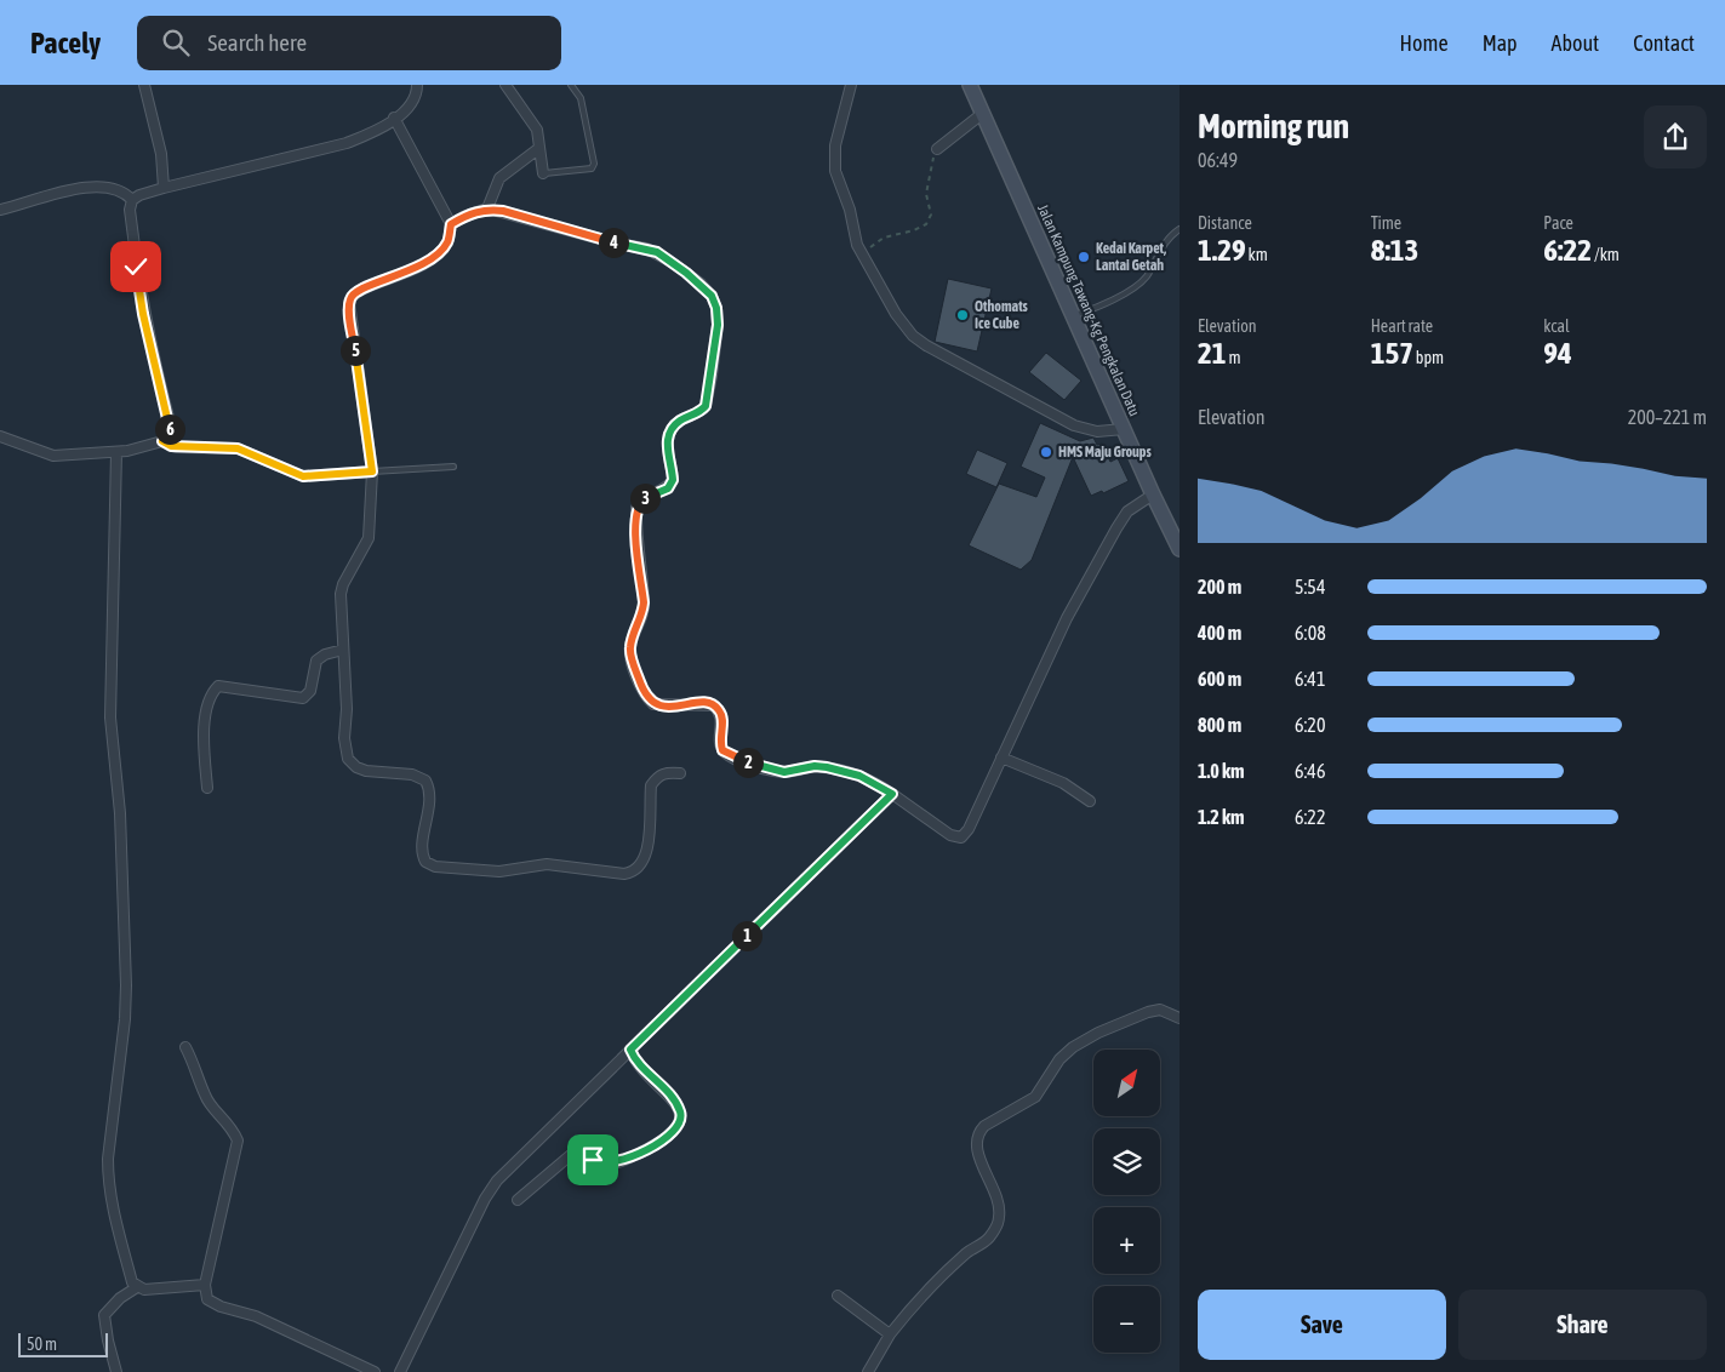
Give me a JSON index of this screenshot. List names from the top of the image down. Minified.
{"streets":{"street":["Jalan Kampung Tawang-Kg Pengkalan Datu"]},"places":["Kedai Karpet, Lantai Getah","Othomats Ice Cube","HMS Maju Groups"],"scale_bar":"50 m","north":"top right","page":{"header":"Pacely","search":"Search here","nav":["Home","Map","About","Contact"],"heading":["Morning run","06:49"],"stats":[["Distance","1.29 km"],["Time","8:13"],["Pace","6:22 /km"],["Elevation","21 m"],["Heart rate","157 bpm"],["kcal","94"]],"pins":["4","5","6","3","2","1"],"chart":["Elevation","200–221 m"],"list":[{"name":"200 m","note":"5:54"},{"name":"400 m","note":"6:08"},{"name":"600 m","note":"6:41"},{"name":"800 m","note":"6:20"},{"name":"1.0 km","note":"6:46"},{"name":"1.2 km","note":"6:22"}],"map_buttons":["+","−"],"buttons":["Save","Share"],"scale":"50 m"}}
